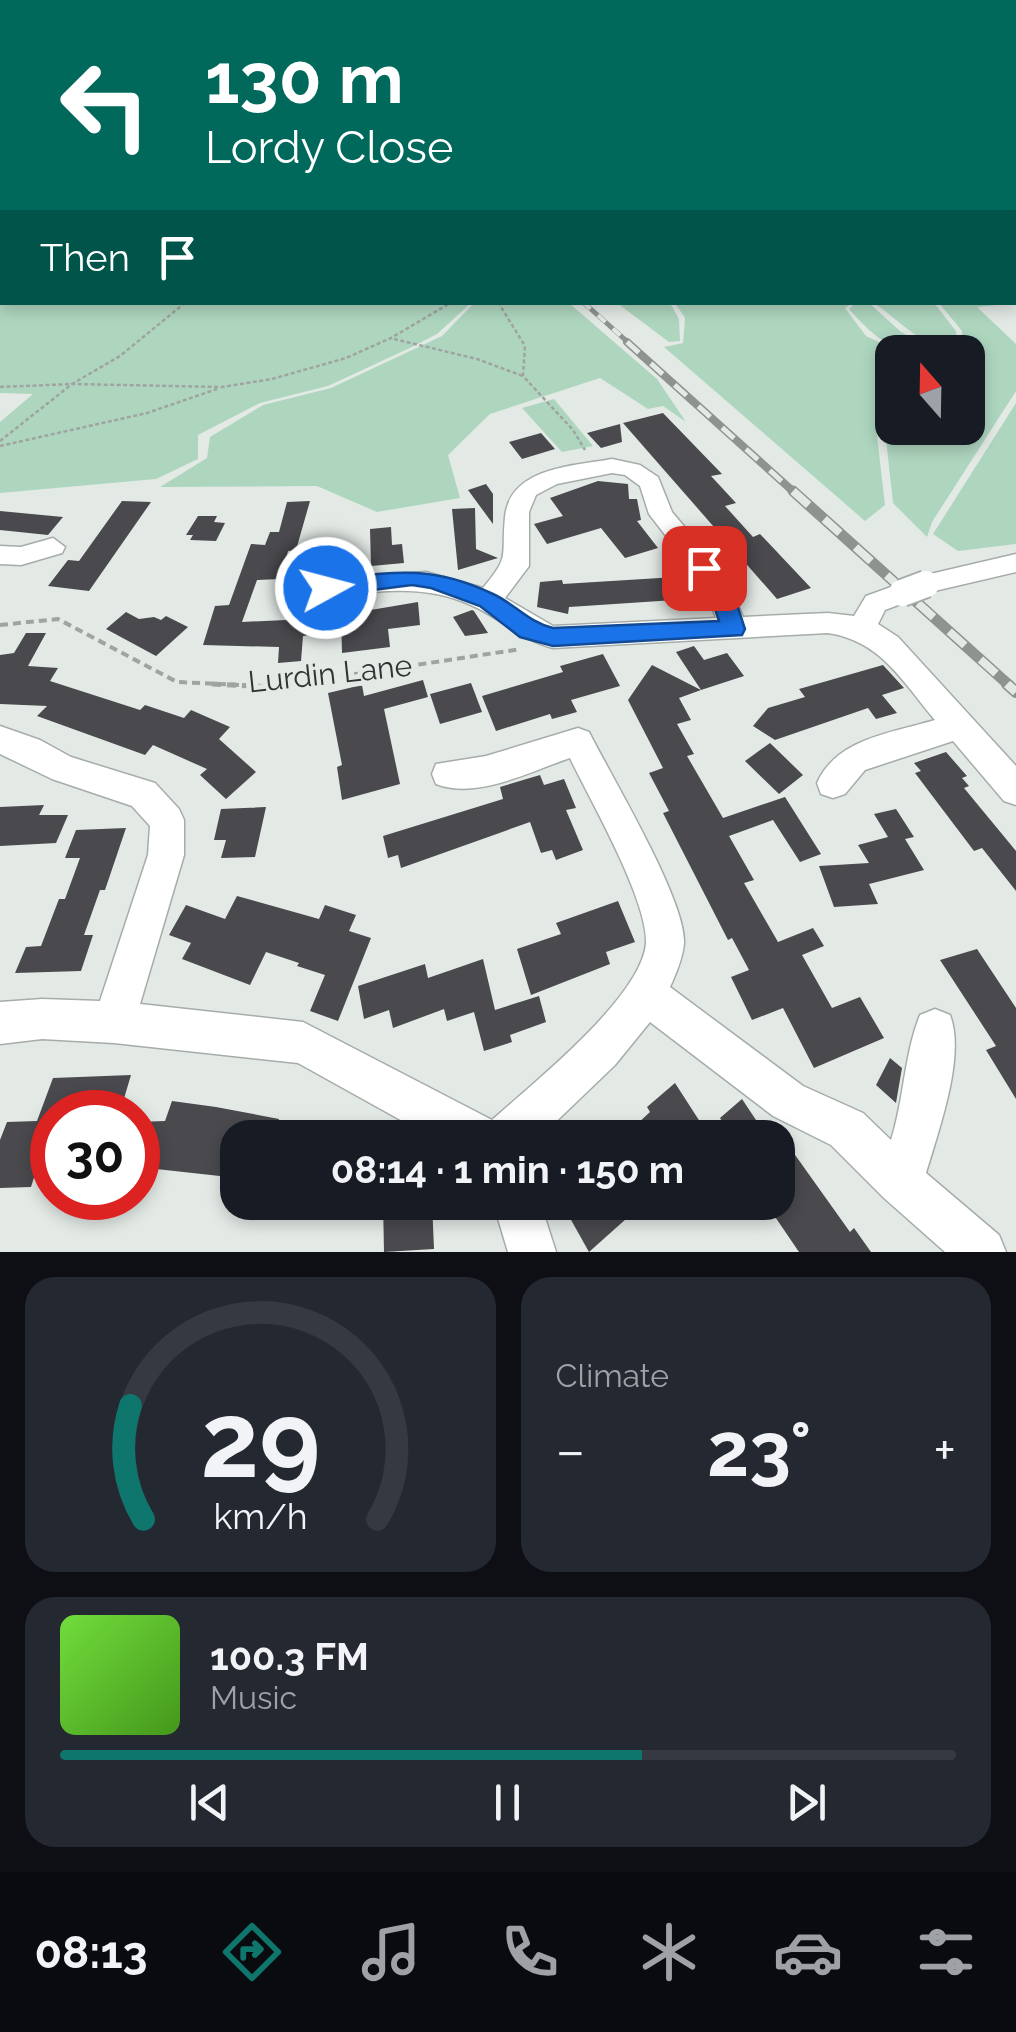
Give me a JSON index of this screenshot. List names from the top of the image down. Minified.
{"streets":{"path":["Lurdin Lane"]},"north":"top","page":{"turn":["130 m","Lordy Close"],"then":"Then","limit":"30","trip":"08:14 · 1 min · 150 m","tile":"Climate","heat":["−","23°","+"],"song":["100.3 FM","Music"],"tabs":"08:13","gauge":["29","km/h"]}}
